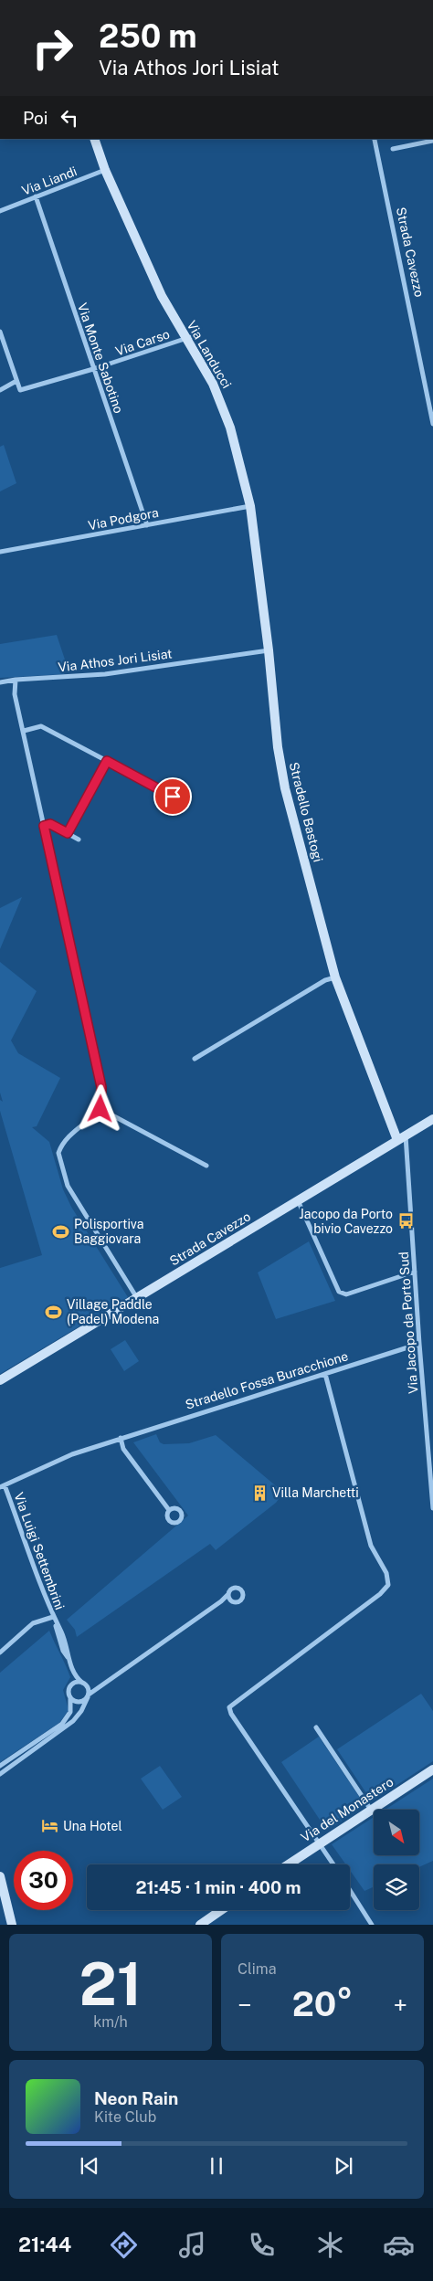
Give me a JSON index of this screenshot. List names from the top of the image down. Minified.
{"streets":{"street":["Via Liandi","Strada Cavezzo","Via Carso","Via Landucci","Via Monte Sabotino","Via Podgora","Via Athos Jori Lisiat","Stradello Bastogi","Via Jacopo da Porto Sud","Stradello Fossa Buracchione","Via Luigi Settembrini","Via del Monastero"]},"crossings":[["Via Liandi","Via Landucci"],["Via Liandi","Via Monte Sabotino"],["Strada Cavezzo","Stradello Bastogi"],["Strada Cavezzo","Via Jacopo da Porto Sud"],["Via Carso","Via Landucci"],["Via Carso","Via Monte Sabotino"],["Via Landucci","Via Podgora"],["Via Landucci","Via Athos Jori Lisiat"],["Via Landucci","Stradello Bastogi"],["Via Monte Sabotino","Via Podgora"],["Via Athos Jori Lisiat","Stradello Bastogi"],["Stradello Bastogi","Via Jacopo da Porto Sud"],["Via Jacopo da Porto Sud","Stradello Fossa Buracchione"],["Stradello Fossa Buracchione","Via Luigi Settembrini"]],"places":{"bus stop":["Jacopo da Porto bivio Cavezzo"],"sports":["Polisportiva Baggiovara","Village Paddle (Padel) Modena"],"building":["Villa Marchetti"],"hotel":["Una Hotel"]},"north":"bottom right","page":{"turn":["250 m","Via Athos Jori Lisiat"],"then":"Poi","limit":"30","trip":"21:45 · 1 min · 400 m","tile":[["21","km/h"],"Clima"],"heat":["−","20°","+"],"song":["Neon Rain","Kite Club"],"tabs":"21:44"}}
